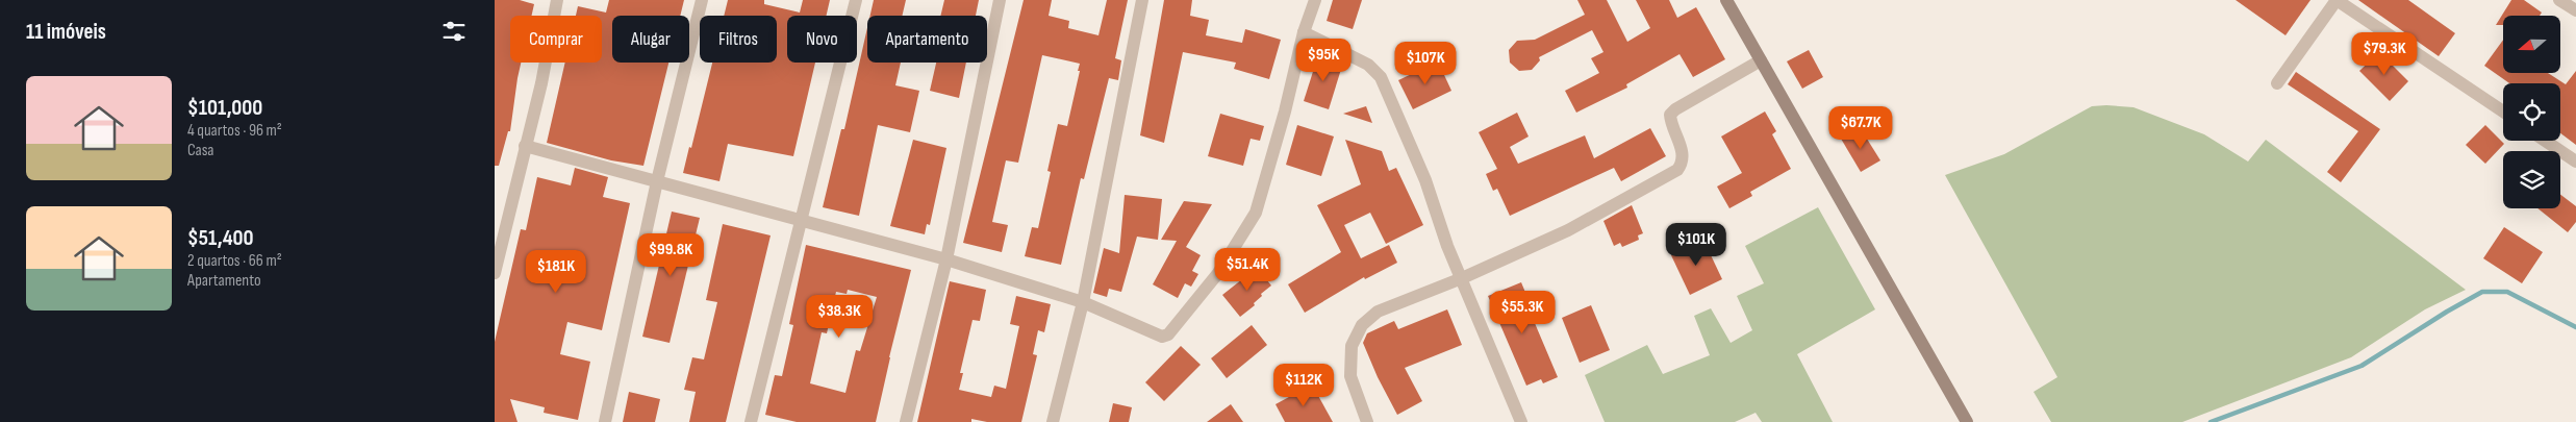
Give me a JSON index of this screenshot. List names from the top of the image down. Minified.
{"north":"left","page":{"heading":"11 imóveis","chip":["Comprar","Alugar","Filtros","Novo","Apartamento"],"price":["$79.3K","$95K","$107K","$67.7K","$101K","$99.8K","$51.4K","$181K","$55.3K","$38.3K","$112K"],"list":[{"name":"$101,000","note":"4 quartos · 96 m² · Casa"},{"name":"$51,400","note":"2 quartos · 66 m² · Apartamento"}]}}
